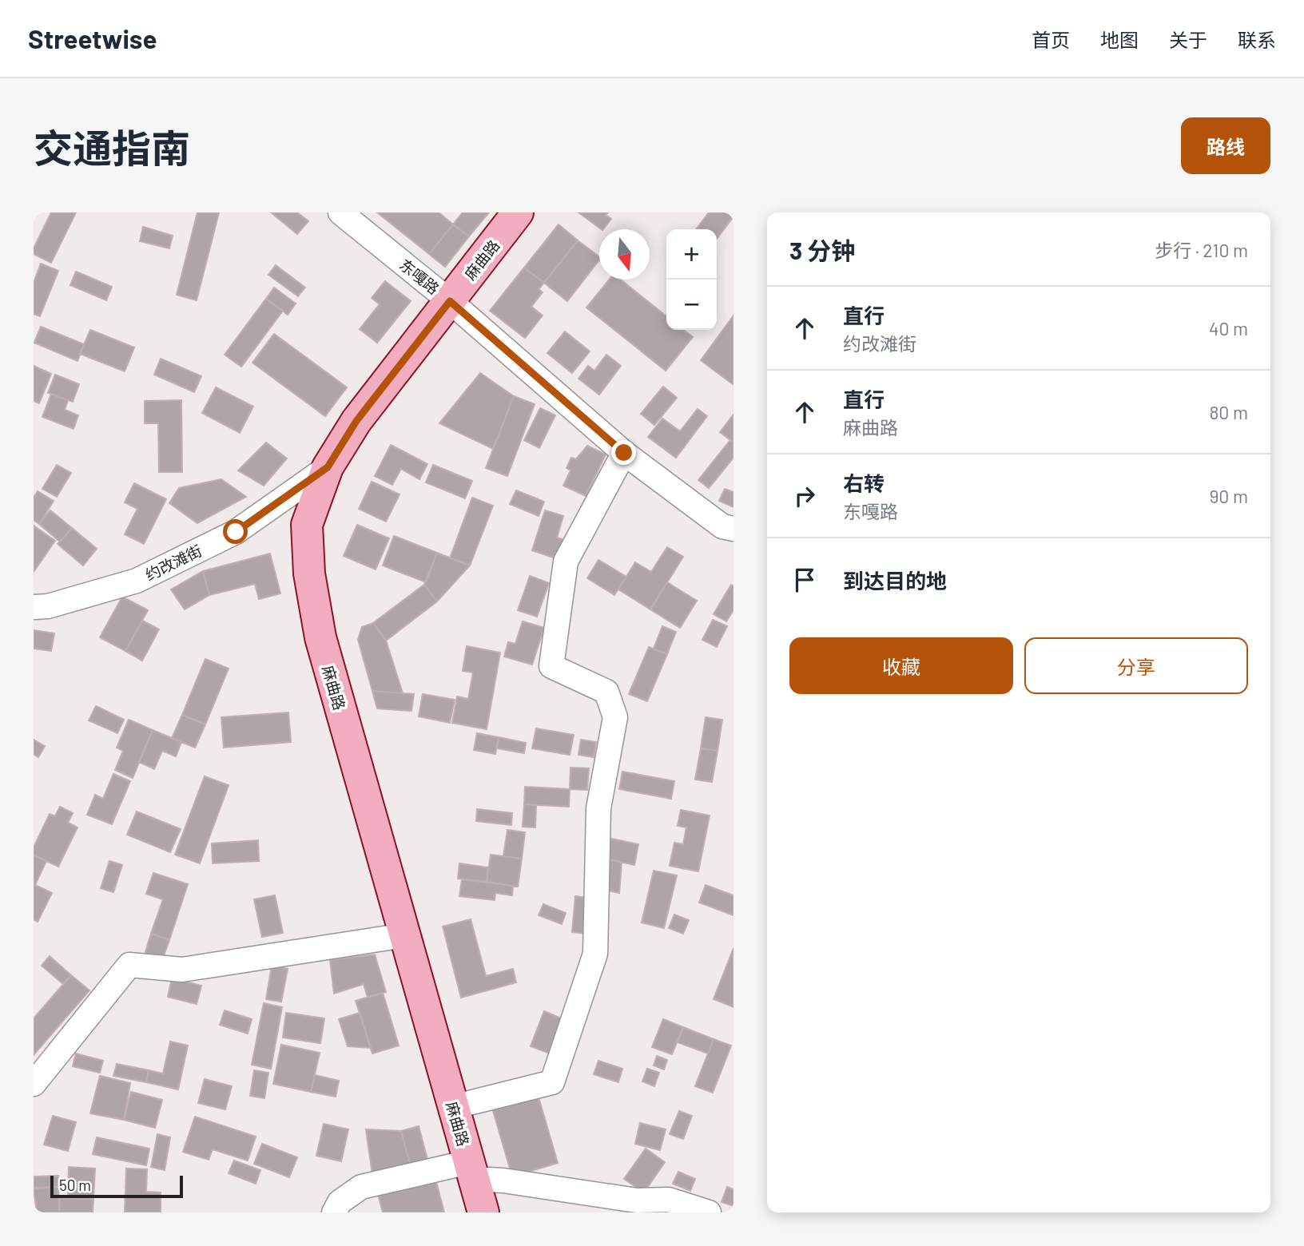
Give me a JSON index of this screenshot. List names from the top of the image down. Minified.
{"streets":{"main road":["麻曲路"],"street":["东嘎路","约改滩街"]},"crossings":[["麻曲路","东嘎路"],["麻曲路","约改滩街"]],"scale_bar":"50 m","north":"bottom","page":{"header":"Streetwise","nav":["首页","地图","关于","联系"],"title":"交通指南","buttons":["路线",["收藏","分享"]],"heading":["3 分钟","步行 · 210 m"],"map_buttons":["+","−"],"list":[["直行","约改滩街","40 m"],["直行","麻曲路","80 m"],["右转","东嘎路","90 m"],"到达目的地"],"scale":"50 m"}}
